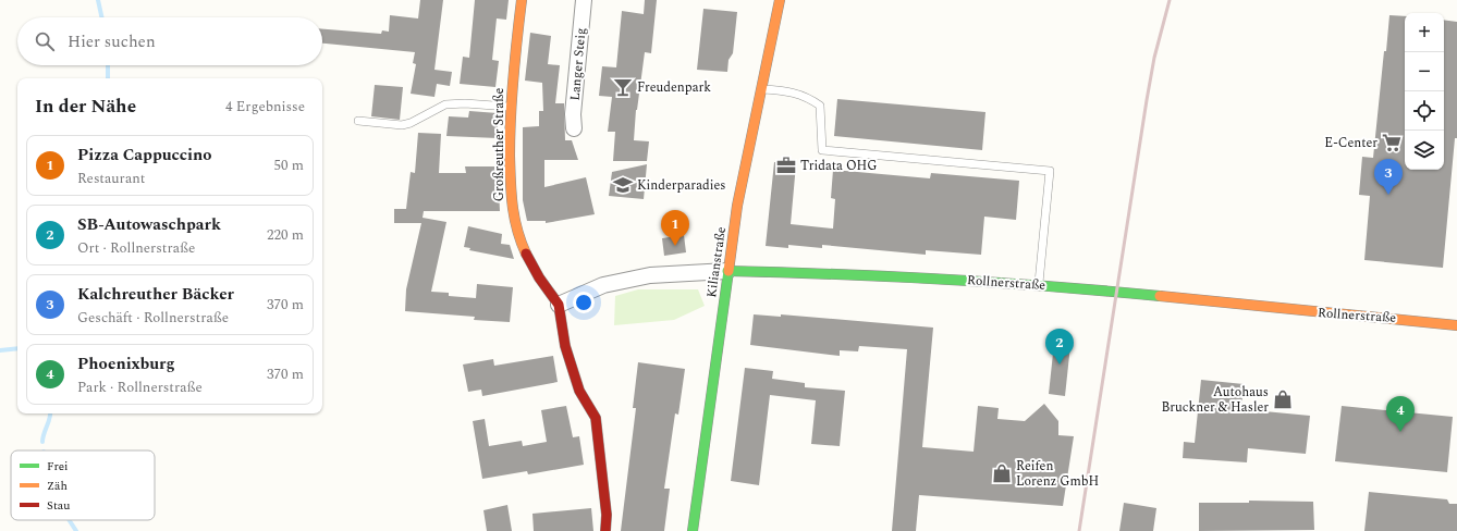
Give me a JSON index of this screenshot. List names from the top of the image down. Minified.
{"streets":{"street":["Langer Steig","Großreuther Straße","Kilianstraße","Rollnerstraße"]},"crossings":[["Großreuther Straße","Rollnerstraße"],["Kilianstraße","Rollnerstraße"]],"places":{"bar":["Freudenpark"],"supermarket":["E-Center"],"office":["Tridata OHG"],"school or university":["Kinderparadies"],"shop":["Autohaus Bruckner & Hasler","Reifen Lorenz GmbH"]},"legend":["Frei","Zäh","Stau"],"page":{"map_buttons":["+","−"],"search":"Hier suchen","heading":["In der Nähe","4 Ergebnisse"],"list":[{"mark":"1","name":"Pizza Cappuccino","note":"Restaurant","value":"50 m"},{"mark":"2","name":"SB-Autowaschpark","note":"Ort · Rollnerstraße","value":"220 m"},{"mark":"3","name":"Kalchreuther Bäcker","note":"Geschäft · Rollnerstraße","value":"370 m"},{"mark":"4","name":"Phoenixburg","note":"Park · Rollnerstraße","value":"370 m"}],"pins":["3","1","2","4"]}}
